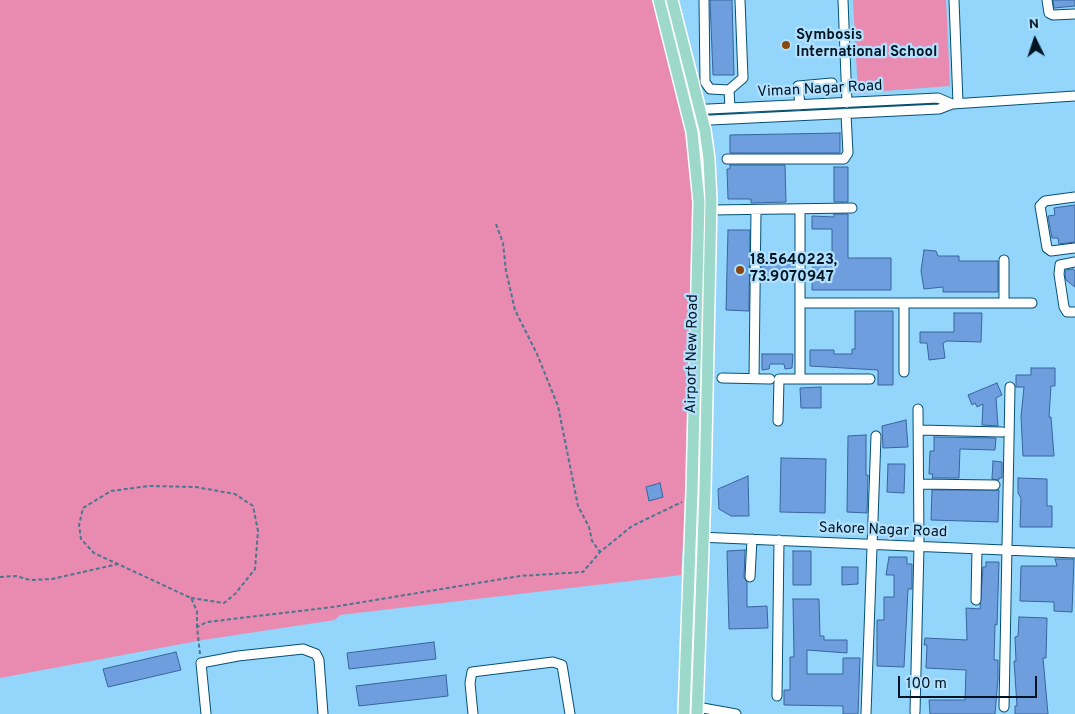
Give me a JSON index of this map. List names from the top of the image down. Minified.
{"streets":{"main road":["Airport New Road"],"street":["Viman Nagar Road","Sakore Nagar Road"]},"crossings":[["Viman Nagar Road","Airport New Road"],["Airport New Road","Sakore Nagar Road"]],"places":["Symbosis International School","18.5640223, 73.9070947"],"scale_bar":"100 m","north":"top"}
